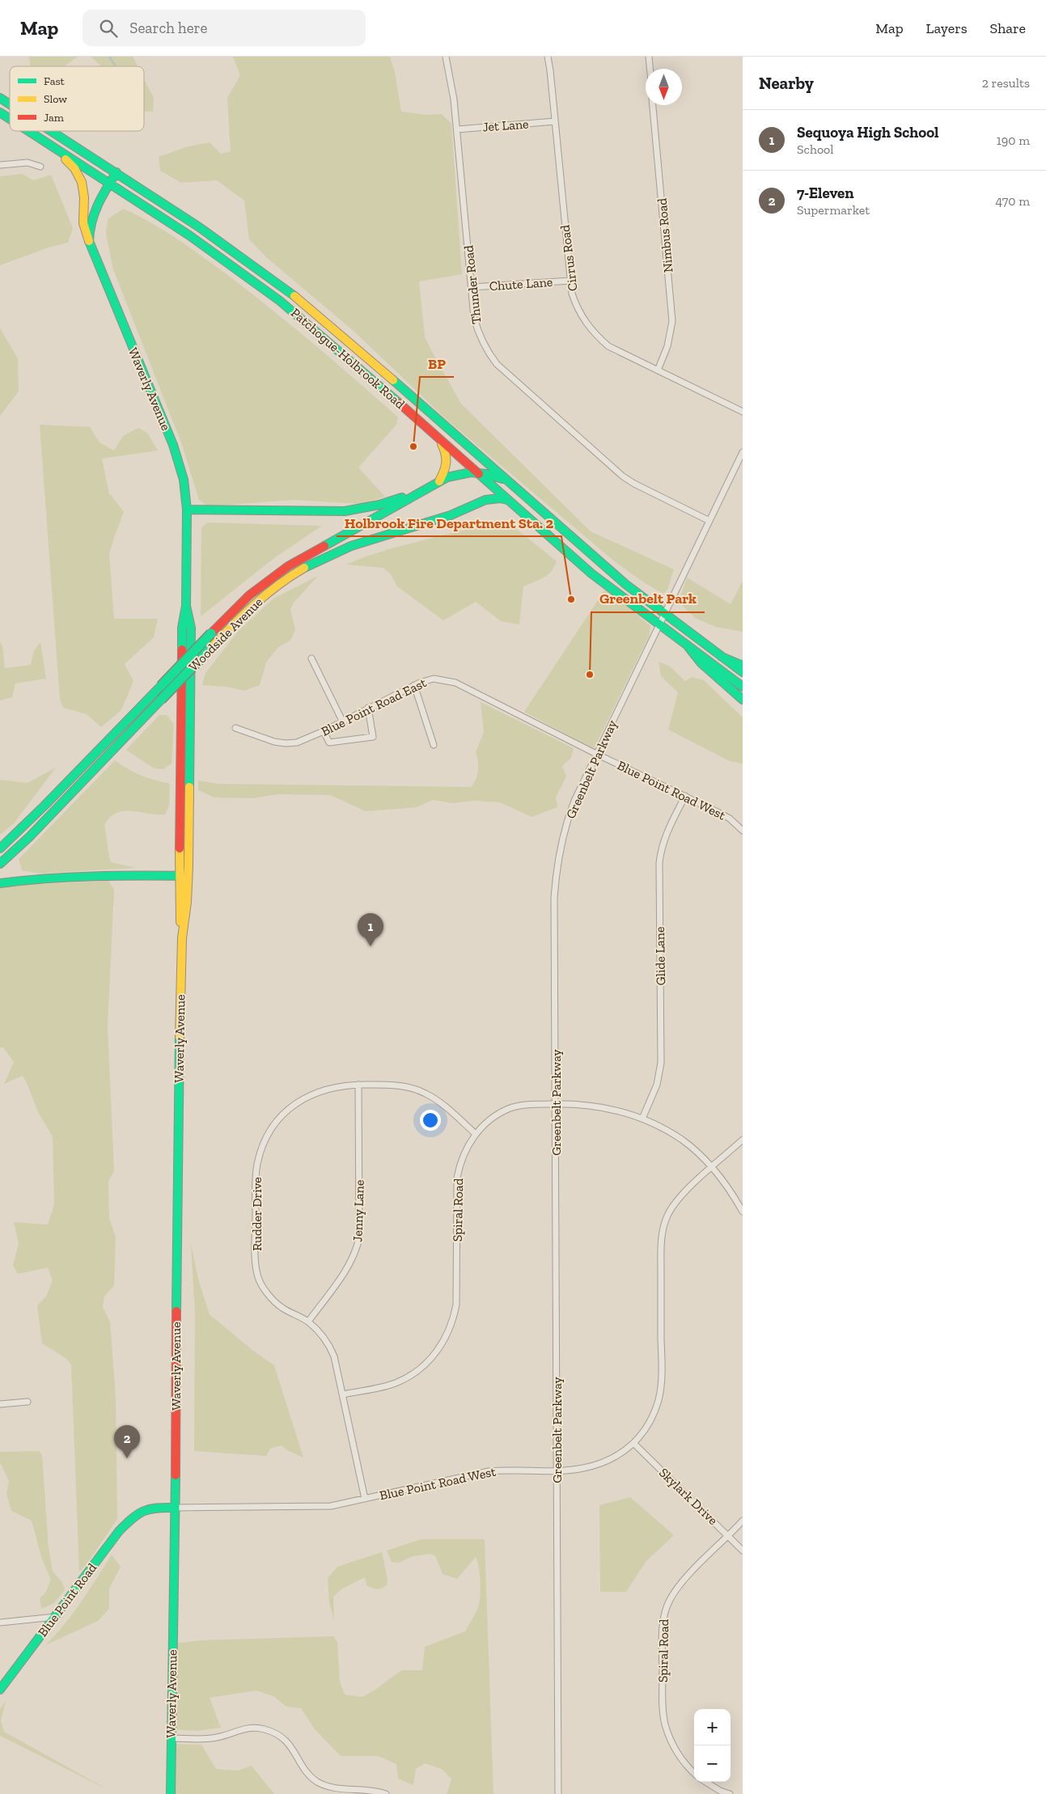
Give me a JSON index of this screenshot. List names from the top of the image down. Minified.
{"streets":{"main road":["Patchogue-Holbrook Road","Waverly Avenue","Woodside Avenue","Blue Point Road West","Blue Point Road"],"street":["Jet Lane","Nimbus Road","Cirrus Road","Chute Lane","Thunder Road","Blue Point Road East","Greenbelt Parkway","Glide Lane","Spiral Road","Jenny Lane","Rudder Drive","Skylark Drive"]},"crossings":[["Jet Lane","Cirrus Road"],["Jet Lane","Thunder Road"],["Nimbus Road","Cirrus Road"],["Cirrus Road","Chute Lane"],["Chute Lane","Thunder Road"],["Thunder Road","Greenbelt Parkway"],["Patchogue-Holbrook Road","Waverly Avenue"],["Patchogue-Holbrook Road","Woodside Avenue"],["Patchogue-Holbrook Road","Greenbelt Parkway"],["Waverly Avenue","Blue Point Road West"],["Blue Point Road East","Greenbelt Parkway"],["Blue Point Road East","Blue Point Road West"],["Greenbelt Parkway","Blue Point Road West"],["Greenbelt Parkway","Spiral Road"],["Blue Point Road West","Glide Lane"],["Blue Point Road West","Spiral Road"],["Blue Point Road West","Rudder Drive"],["Blue Point Road West","Skylark Drive"],["Blue Point Road West","Blue Point Road"],["Glide Lane","Spiral Road"],["Spiral Road","Rudder Drive"],["Spiral Road","Skylark Drive"],["Jenny Lane","Rudder Drive"]],"places":["BP","Holbrook Fire Department Sta. 2","Greenbelt Park"],"legend":["Fast","Slow","Jam"],"north":"bottom","page":{"header":"Map","search":"Search here","nav":["Map","Layers","Share"],"heading":["Nearby","2 results"],"list":[{"mark":"1","name":"Sequoya High School","note":"School","value":"190 m"},{"mark":"2","name":"7-Eleven","note":"Supermarket","value":"470 m"}],"pins":["1","2"],"map_buttons":["+","−"]}}
